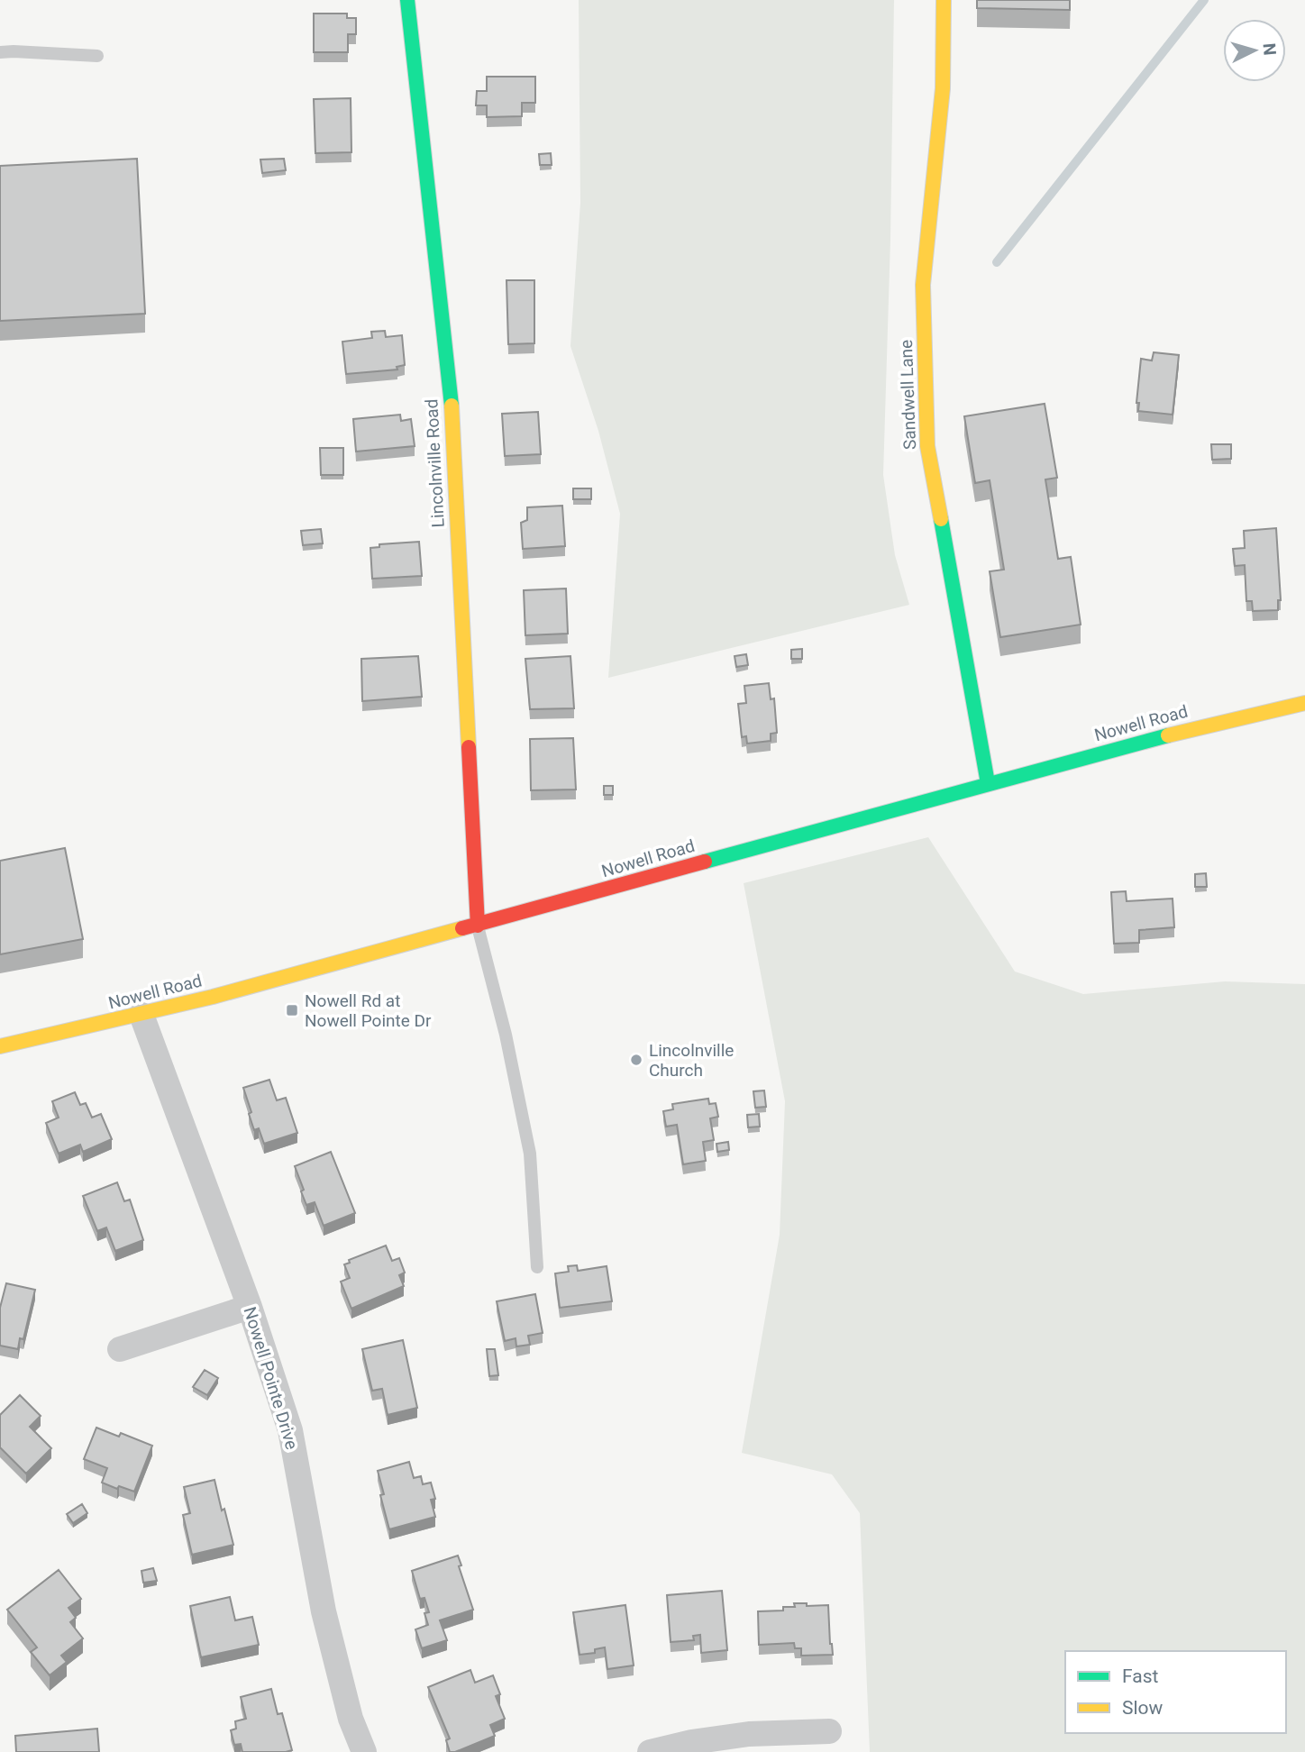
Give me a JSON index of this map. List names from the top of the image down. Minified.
{"streets":{"street":["Sandwell Lane","Lincolnville Road","Nowell Road","Nowell Pointe Drive"]},"crossings":[["Sandwell Lane","Nowell Road"],["Lincolnville Road","Nowell Road"],["Nowell Road","Nowell Pointe Drive"]],"places":{"transit":["Nowell Rd at Nowell Pointe Dr"],"other":["Lincolnville Church"]},"legend":["Fast","Slow"],"north":"right"}
